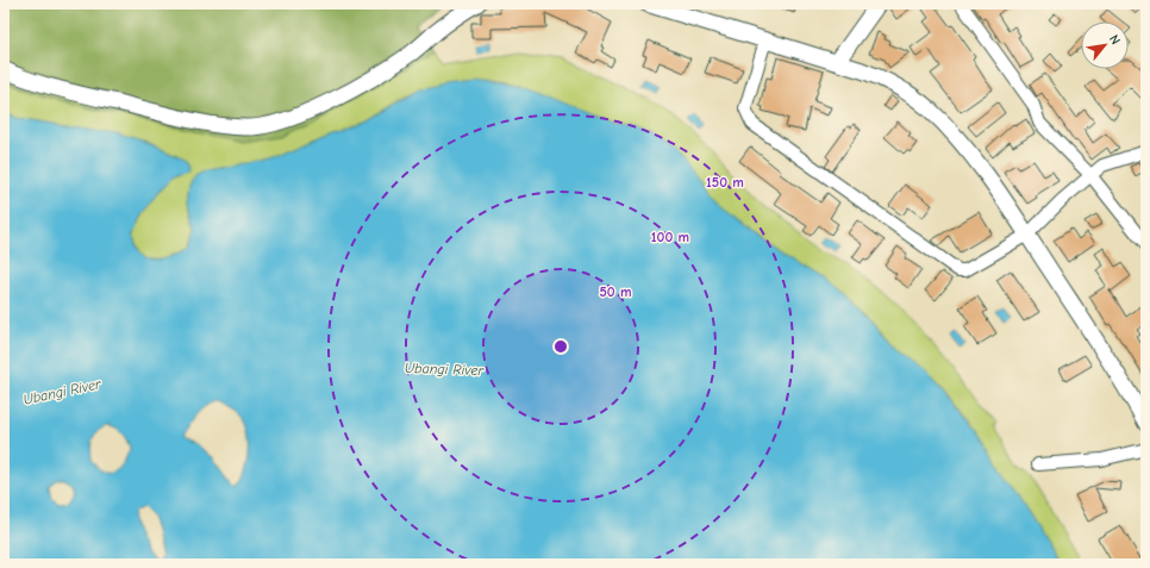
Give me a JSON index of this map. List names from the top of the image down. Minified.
{"water":["Ubangi River"],"north":"top right","rings":["150 m","100 m","50 m"]}
